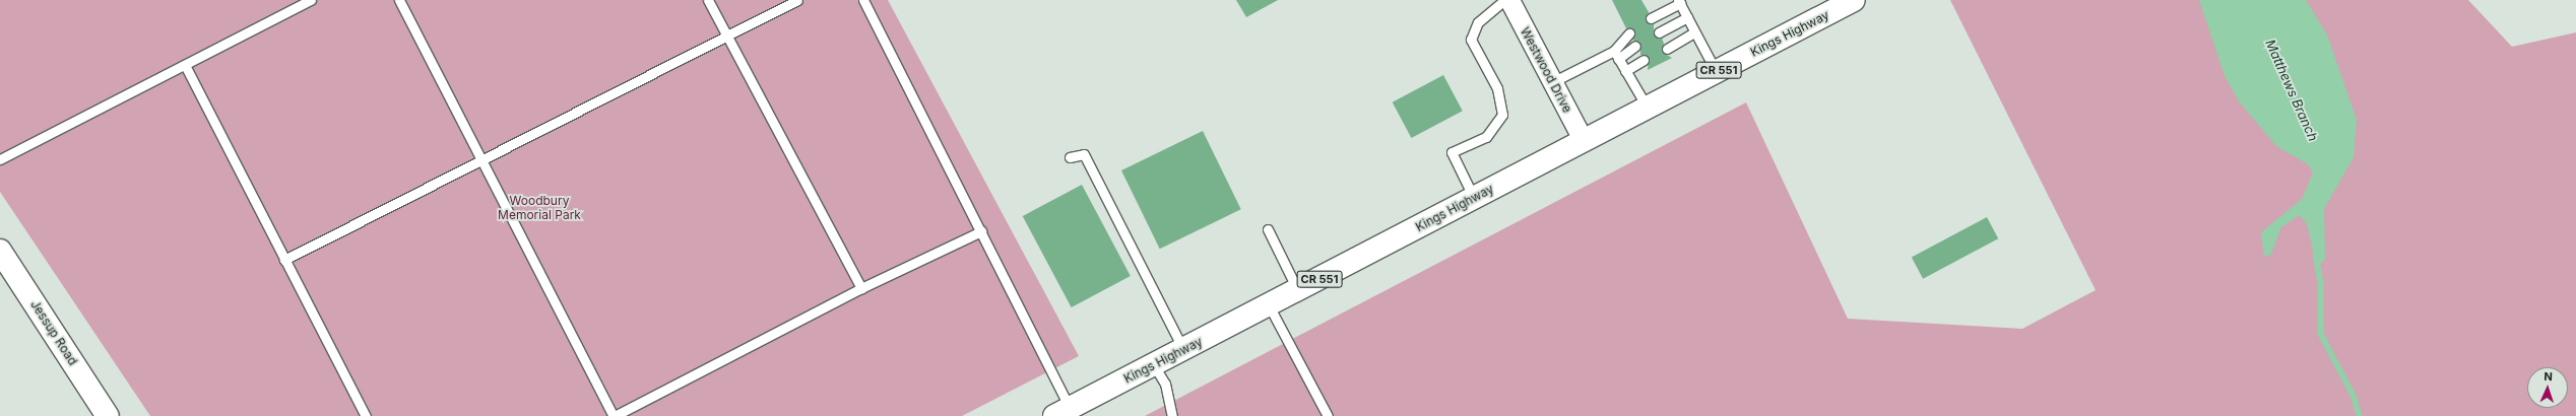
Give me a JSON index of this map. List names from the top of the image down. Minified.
{"streets":{"main road":["Kings Highway","CR 551","Jessup Road"],"street":["Westwood Drive"]},"crossings":[["Kings Highway","Westwood Drive"]],"water":["Matthews Branch"],"parks":["Woodbury Memorial Park"],"north":"top"}
